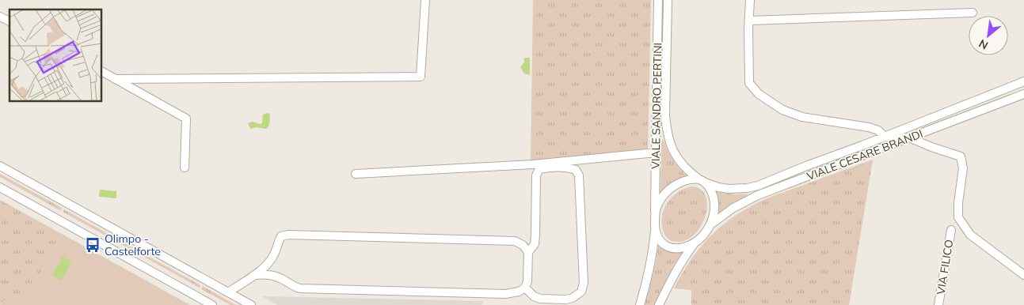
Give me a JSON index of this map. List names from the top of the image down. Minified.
{"streets":{"street":["VIALE SANDRO PERTINI","VIALE CESARE BRANDI","VIA FILICO"]},"crossings":[["VIALE SANDRO PERTINI","VIALE CESARE BRANDI"]],"places":{"bus stop":["Olimpo - Castelforte"]},"north":"bottom left"}
